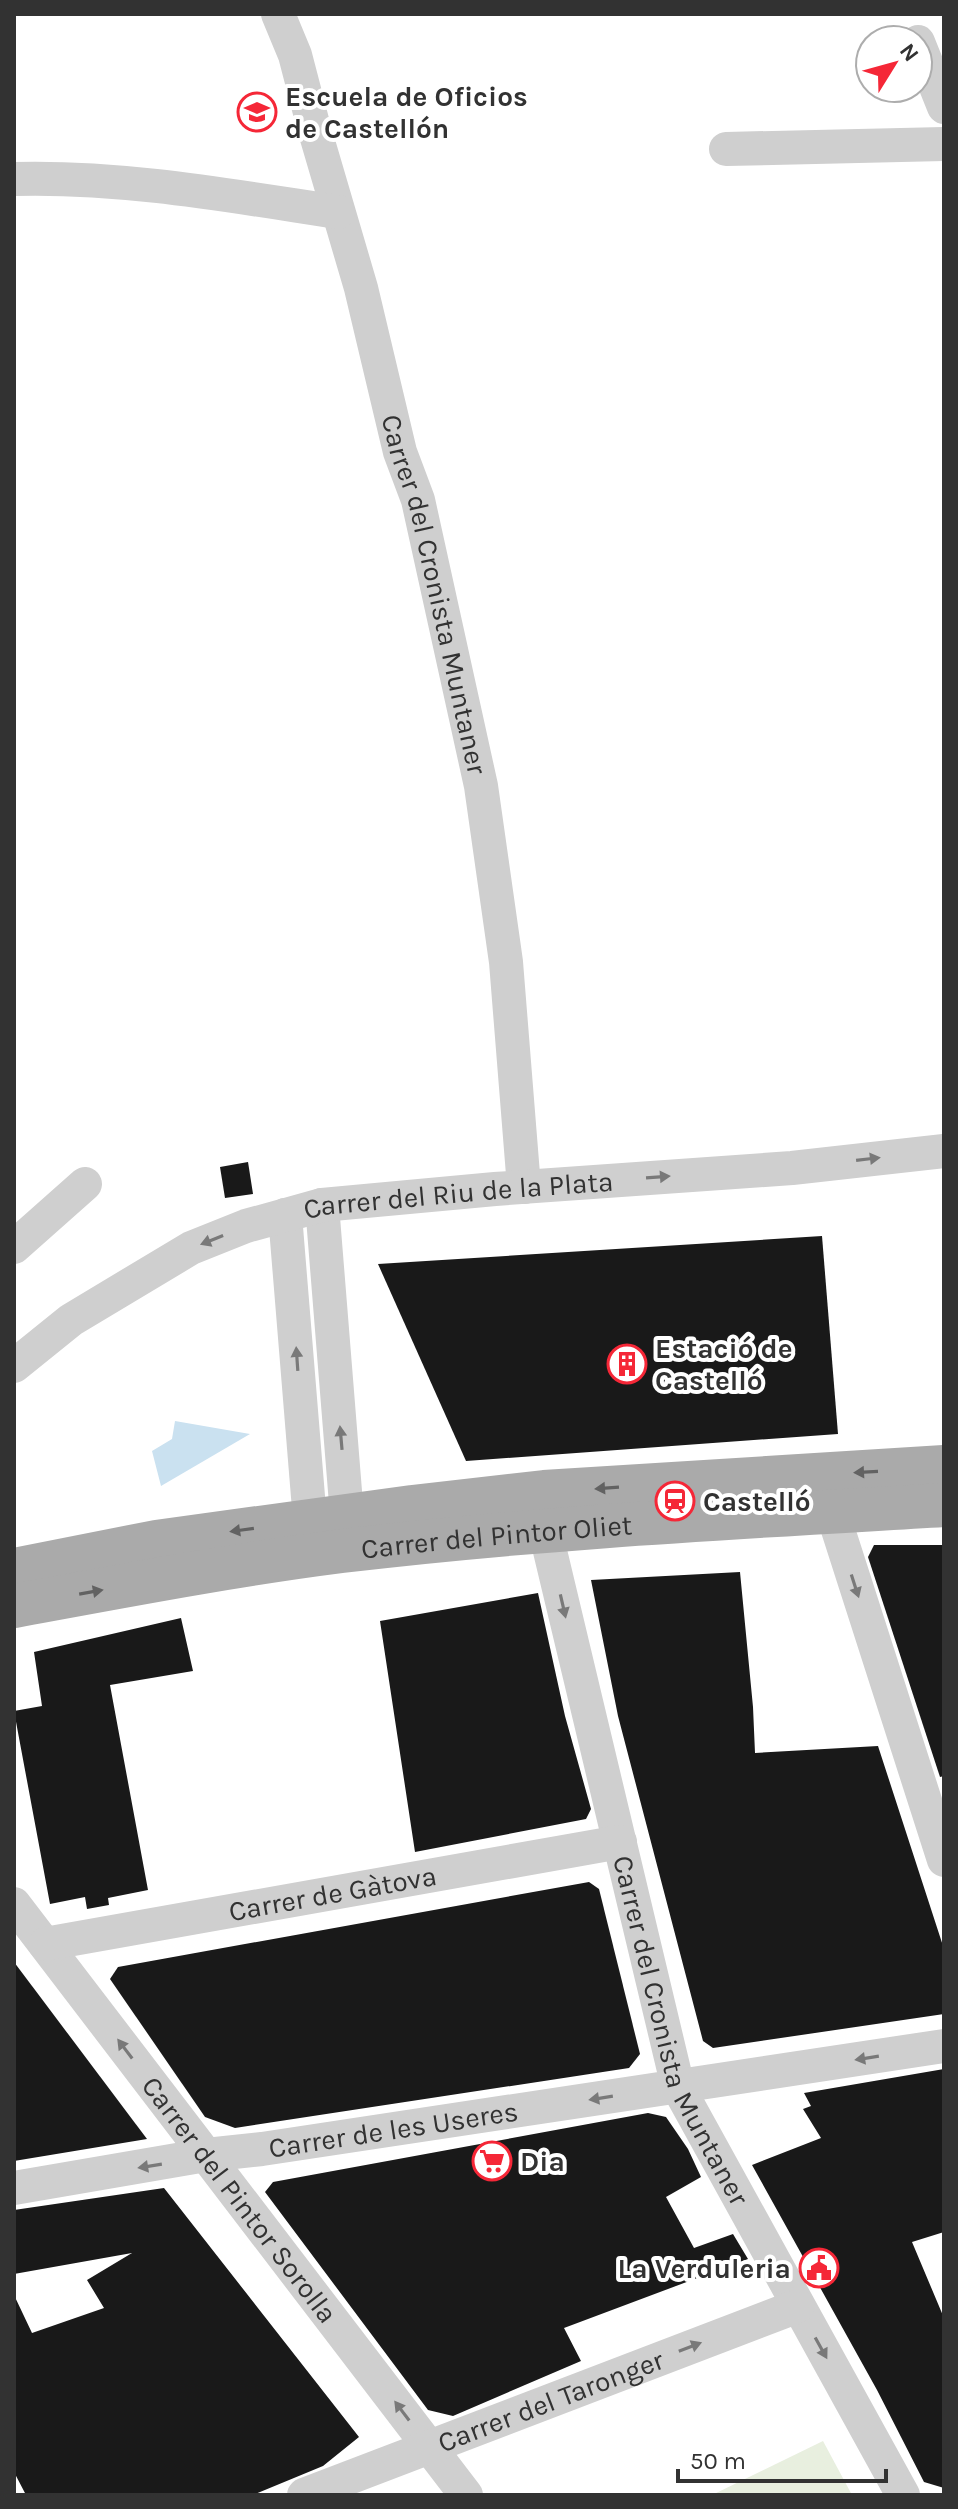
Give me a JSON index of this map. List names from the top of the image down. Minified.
{"streets":{"main road":["Carrer del Pintor Oliet"],"street":["Carrer del Cronista Muntaner","Carrer del Riu de la Plata","Carrer de Gàtova","Carrer de les Useres","Carrer del Pintor Sorolla","Carrer del Taronger"]},"crossings":[["Carrer del Cronista Muntaner","Carrer del Riu de la Plata"],["Carrer del Cronista Muntaner","Carrer del Pintor Oliet"],["Carrer del Cronista Muntaner","Carrer de Gàtova"],["Carrer del Cronista Muntaner","Carrer de les Useres"],["Carrer del Cronista Muntaner","Carrer del Taronger"],["Carrer de Gàtova","Carrer del Pintor Sorolla"],["Carrer de les Useres","Carrer del Pintor Sorolla"],["Carrer del Pintor Sorolla","Carrer del Taronger"]],"one_way":["Carrer de les Useres","Carrer del Pintor Sorolla","Carrer del Taronger"],"places":{"school or university":["Escuela de Oficios de Castellón"],"building":["Estació de Castelló"],"station":["Castelló"],"supermarket":["Dia"],"public building":["La Verduleria"]},"scale_bar":"50 m","north":"top right"}
